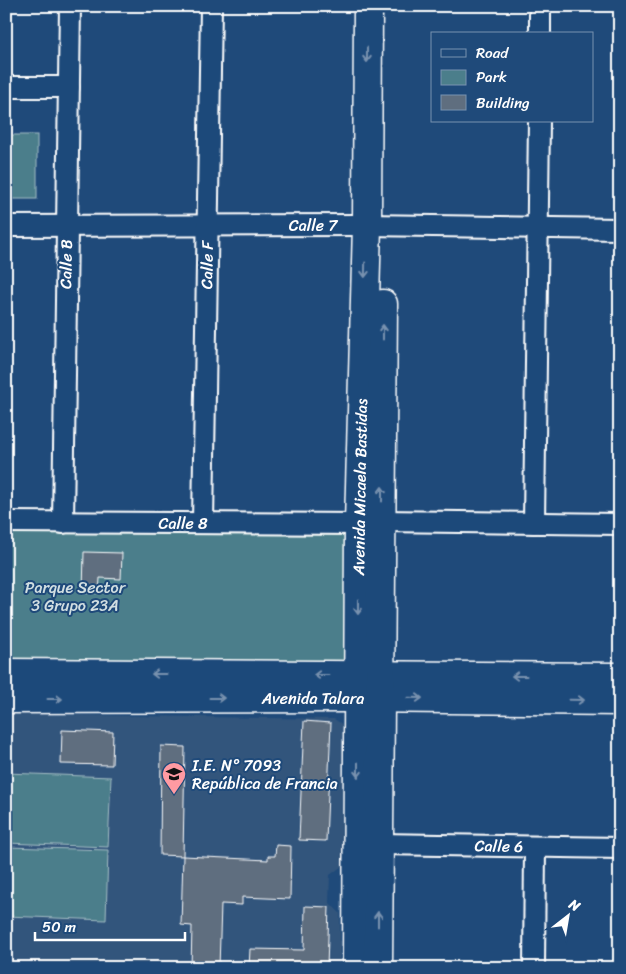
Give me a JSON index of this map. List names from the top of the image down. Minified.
{"streets":{"street":["Calle 7","Calle B","Calle F","Avenida Micaela Bastidas","Calle 8","Avenida Talara","Calle 6"]},"crossings":[["Calle 7","Calle B"],["Calle 7","Calle F"],["Calle 7","Avenida Micaela Bastidas"],["Calle B","Calle 8"],["Calle F","Calle 8"],["Avenida Micaela Bastidas","Calle 8"],["Avenida Micaela Bastidas","Avenida Talara"],["Avenida Micaela Bastidas","Calle 6"]],"parks":["Parque Sector 3 Grupo 23A"],"places":{"school or university":["I.E. N° 7093 República de Francia"]},"legend":["Road","Park","Building"],"scale_bar":"50 m","north":"top right"}
